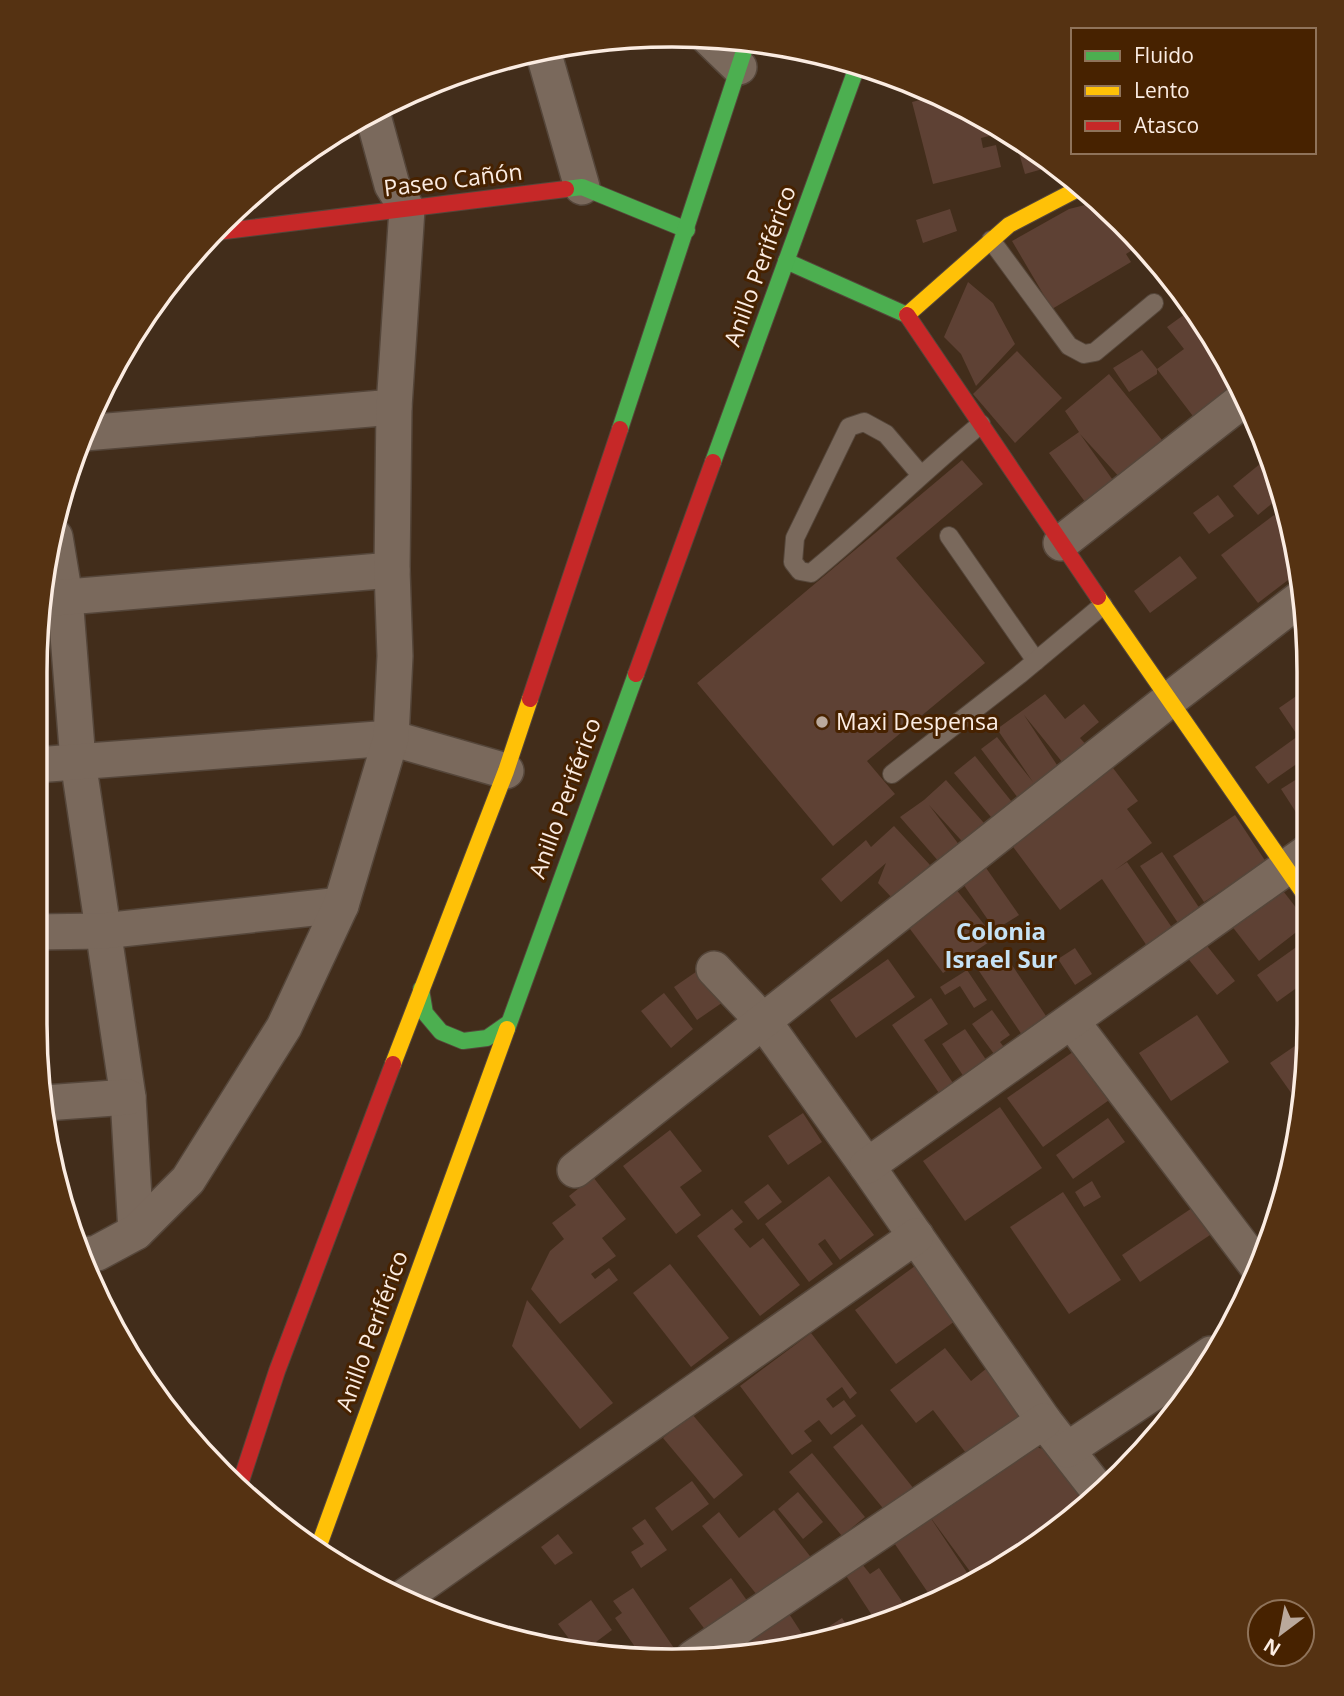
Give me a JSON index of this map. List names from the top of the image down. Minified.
{"streets":{"main road":["Paseo Cañón","Anillo Periférico"]},"districts":["Colonia Israel Sur"],"places":["Maxi Despensa"],"legend":["Fluido","Lento","Atasco"],"north":"bottom left"}
